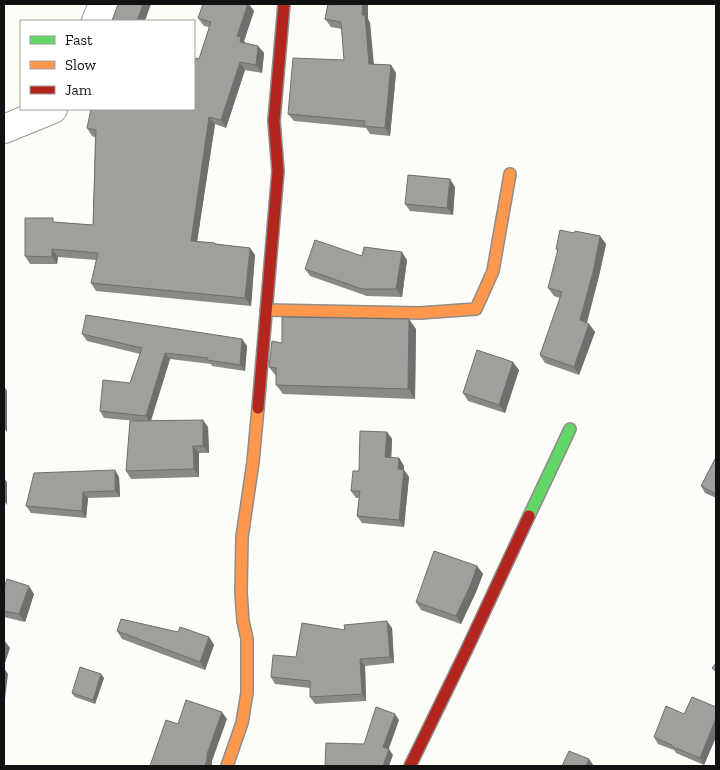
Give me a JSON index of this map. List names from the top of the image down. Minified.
{"legend":["Fast","Slow","Jam"]}
